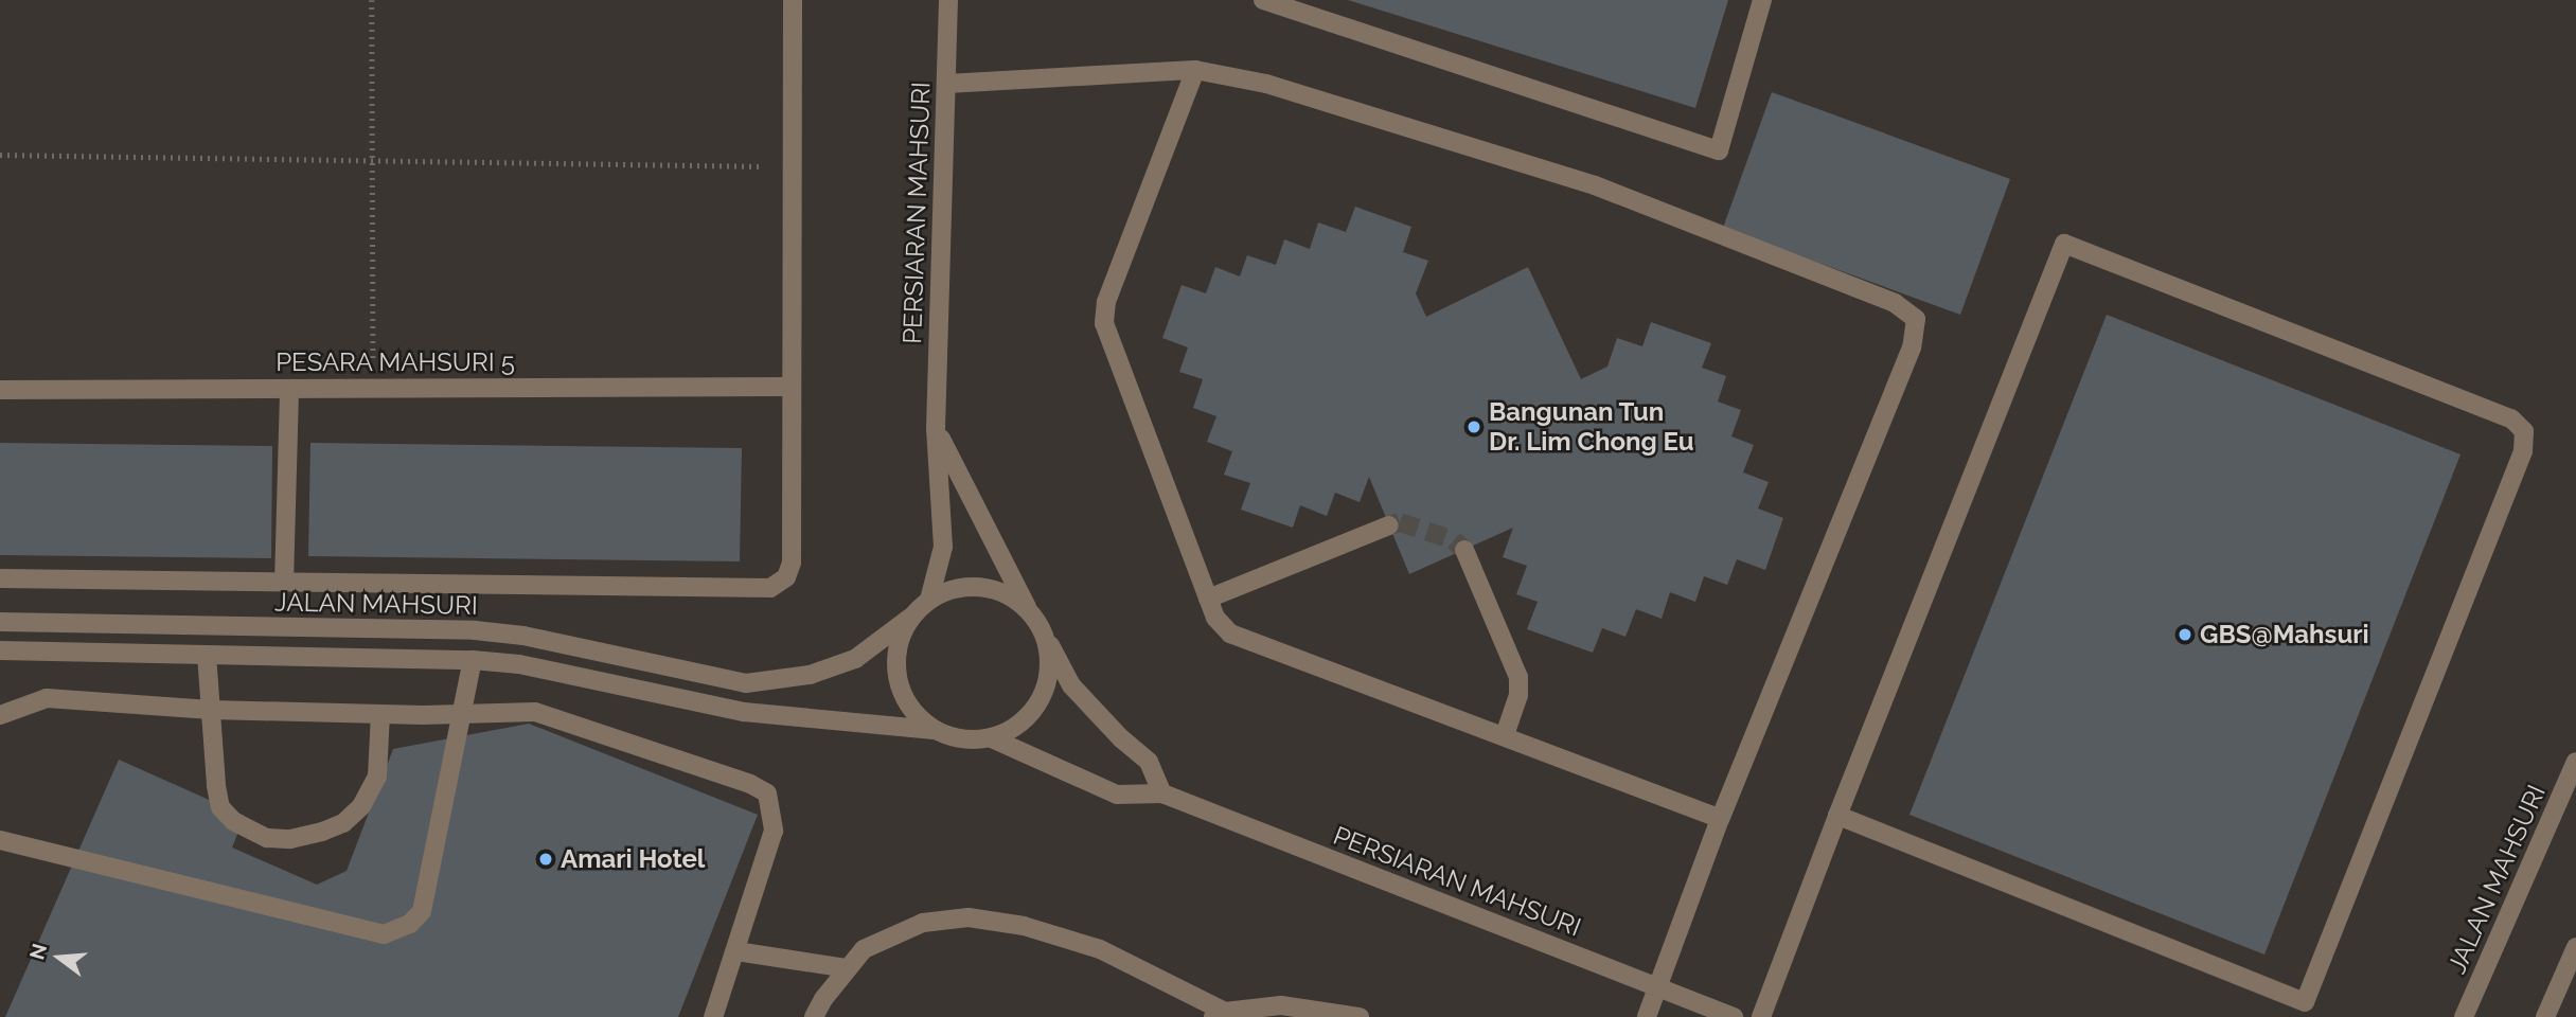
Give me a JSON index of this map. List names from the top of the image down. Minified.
{"streets":{"street":["PERSIARAN MAHSURI","PESARA MAHSURI 5","JALAN MAHSURI"]},"crossings":[["PERSIARAN MAHSURI","JALAN MAHSURI"]],"places":["Bangunan Tun Dr. Lim Chong Eu","GBS@Mahsuri","Amari Hotel"],"north":"left"}
